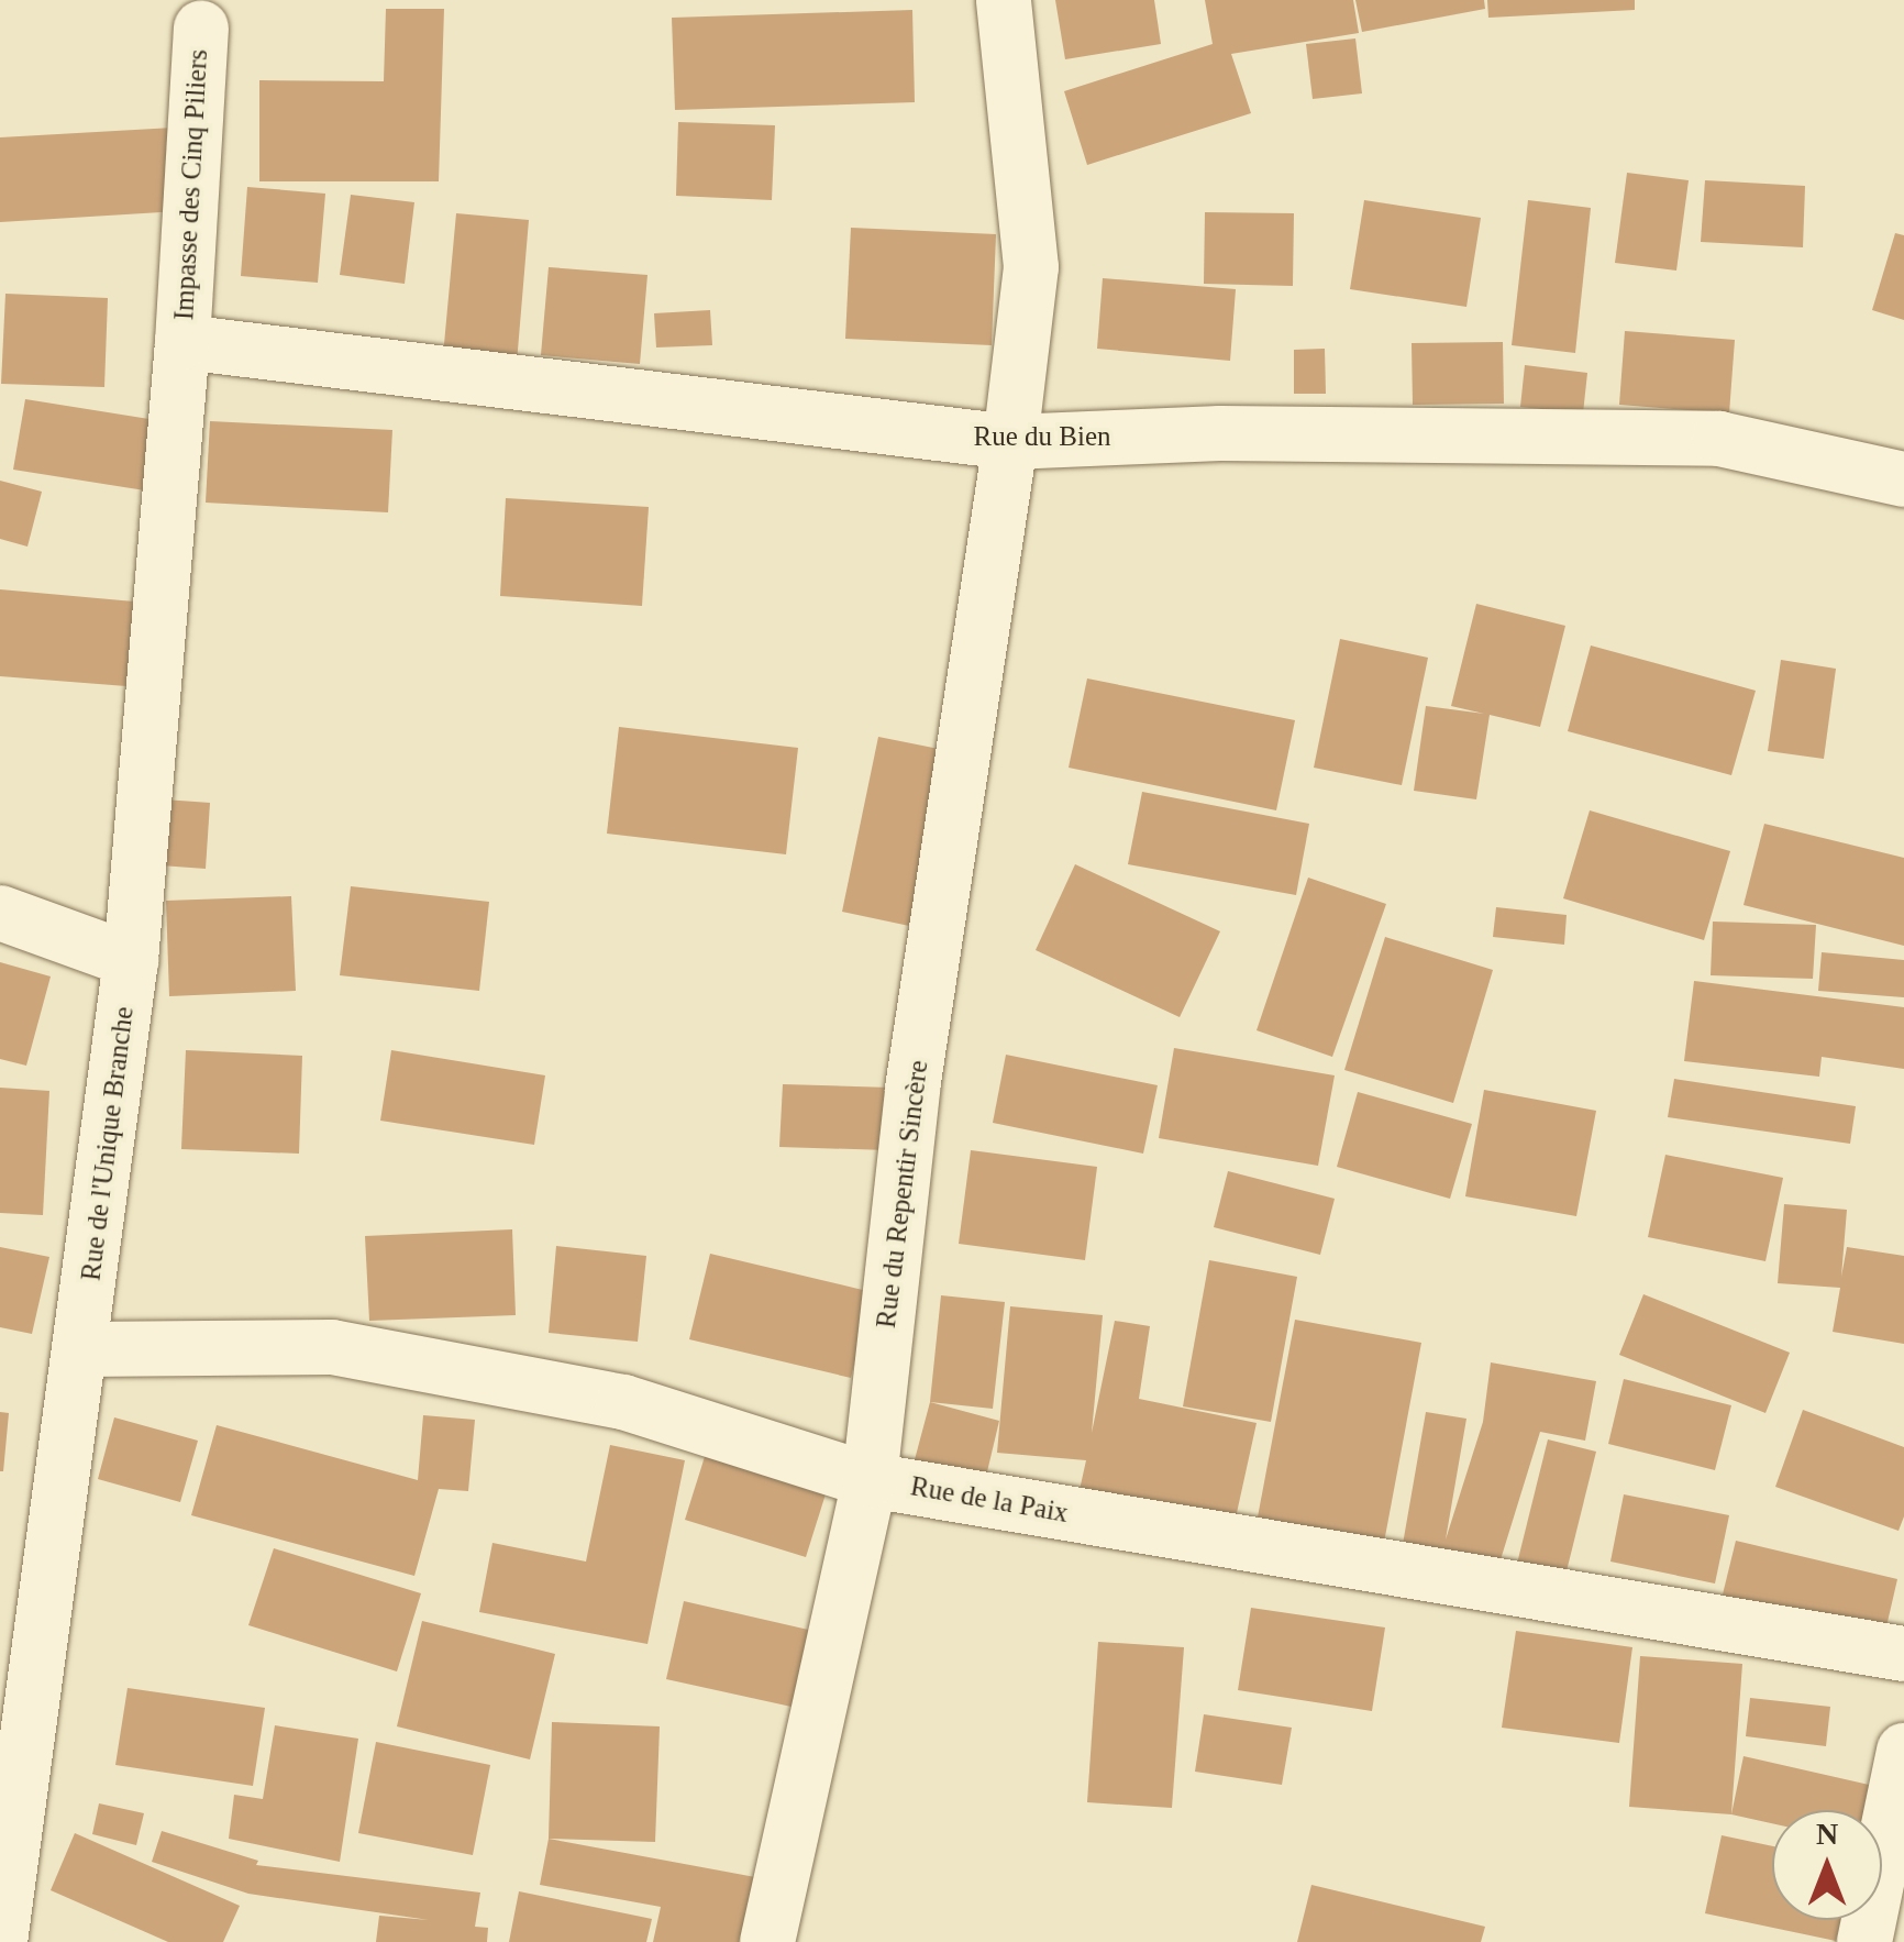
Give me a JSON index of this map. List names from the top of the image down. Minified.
{"streets":{"street":["Impasse des Cinq Piliers","Rue du Bien","Rue de l'Unique Branche","Rue du Repentir Sincère","Rue de la Paix"]},"crossings":[["Impasse des Cinq Piliers","Rue du Bien"],["Impasse des Cinq Piliers","Rue de l'Unique Branche"],["Rue du Bien","Rue de l'Unique Branche"],["Rue du Bien","Rue du Repentir Sincère"],["Rue de l'Unique Branche","Rue de la Paix"],["Rue du Repentir Sincère","Rue de la Paix"]],"north":"top"}
